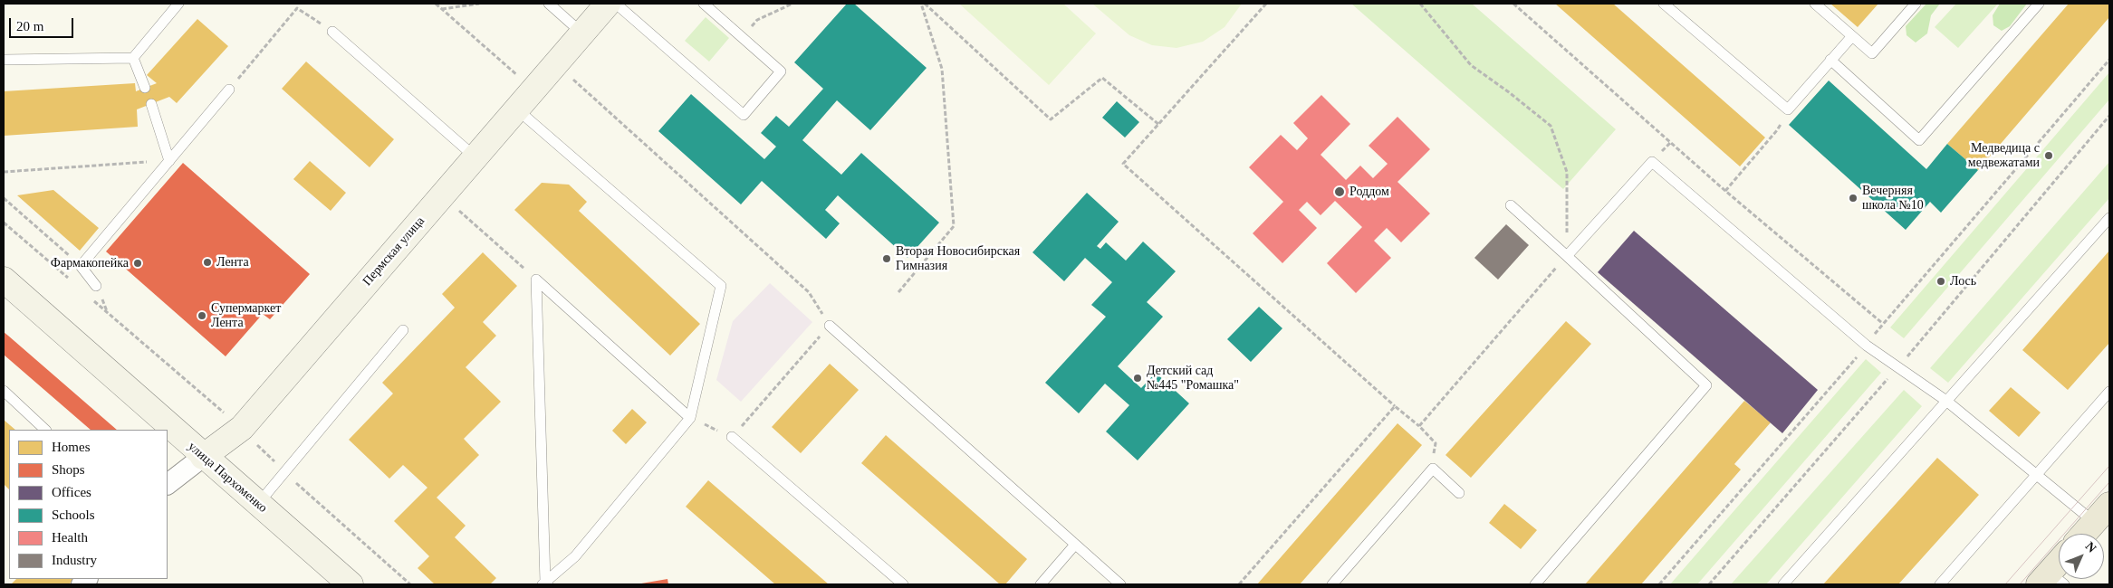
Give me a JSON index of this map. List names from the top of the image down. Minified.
{"streets":{"street":["Пермская улица","улица Пархоменко"]},"crossings":[["Пермская улица","улица Пархоменко"]],"places":["Медведица с медвежатами","Роддом","Вечерняя школа №10","Вторая Новосибирская Гимназия","Лента","Фармакопейка","Лось","Супермаркет Лента","Детский сад №445 \"Ромашка\""],"legend":["Homes","Shops","Offices","Schools","Health","Industry"],"scale_bar":"20 m","north":"top right"}
